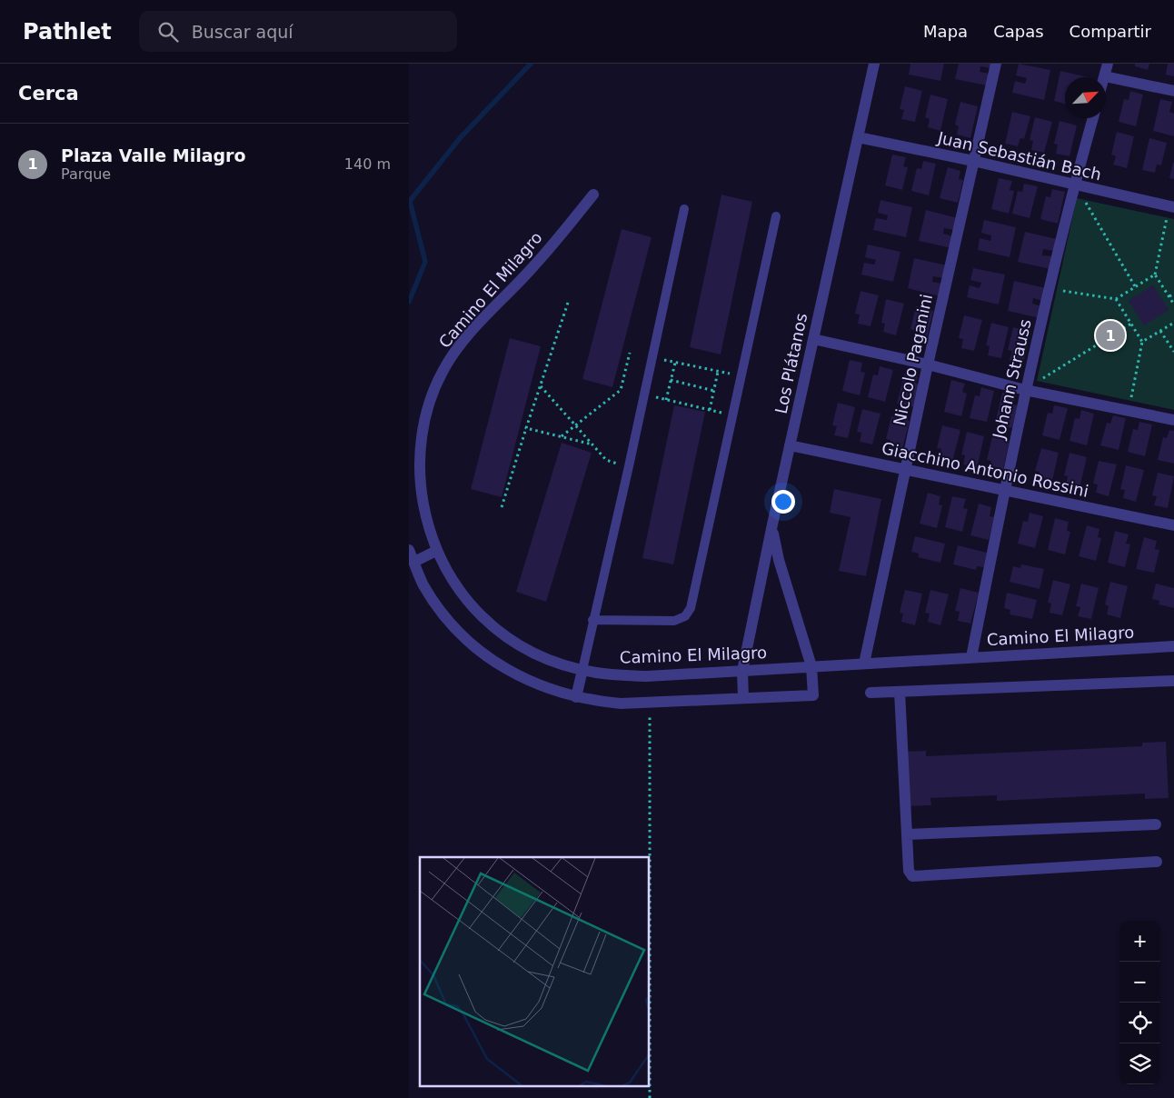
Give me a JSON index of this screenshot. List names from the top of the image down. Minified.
{"streets":{"street":["Juan Sebastián Bach","Camino El Milagro","Niccolo Paganini","Los Plátanos","Johann Strauss","Giacchino Antonio Rossini"]},"crossings":[["Juan Sebastián Bach","Niccolo Paganini"],["Juan Sebastián Bach","Los Plátanos"],["Juan Sebastián Bach","Johann Strauss"],["Camino El Milagro","Niccolo Paganini"],["Camino El Milagro","Los Plátanos"],["Camino El Milagro","Johann Strauss"],["Niccolo Paganini","Giacchino Antonio Rossini"],["Los Plátanos","Giacchino Antonio Rossini"],["Johann Strauss","Giacchino Antonio Rossini"]],"north":"top right","page":{"header":"Pathlet","search":"Buscar aquí","nav":["Mapa","Capas","Compartir"],"heading":"Cerca","list":[{"mark":"1","name":"Plaza Valle Milagro","note":"Parque","value":"140 m"}],"pins":"1","map_buttons":["+","−"]}}
